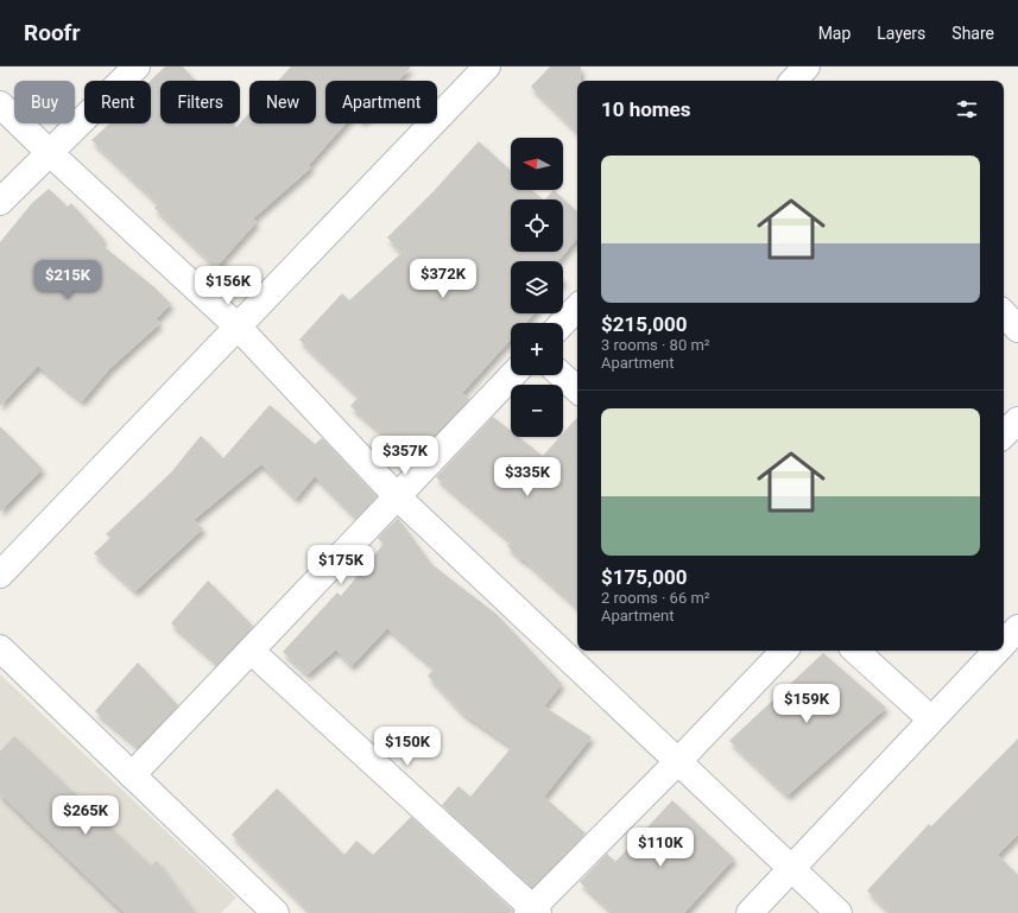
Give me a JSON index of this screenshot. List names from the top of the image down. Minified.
{"north":"left","page":{"header":"Roofr","nav":["Map","Layers","Share"],"chip":["Buy","Rent","Filters","New","Apartment"],"heading":"10 homes","map_buttons":["+","−"],"list":[{"name":"$215,000","note":"3 rooms · 80 m² · Apartment"},{"name":"$175,000","note":"2 rooms · 66 m² · Apartment"}],"price":["$372K","$215K","$156K","$357K","$335K","$175K","$159K","$150K","$265K","$110K"]}}
